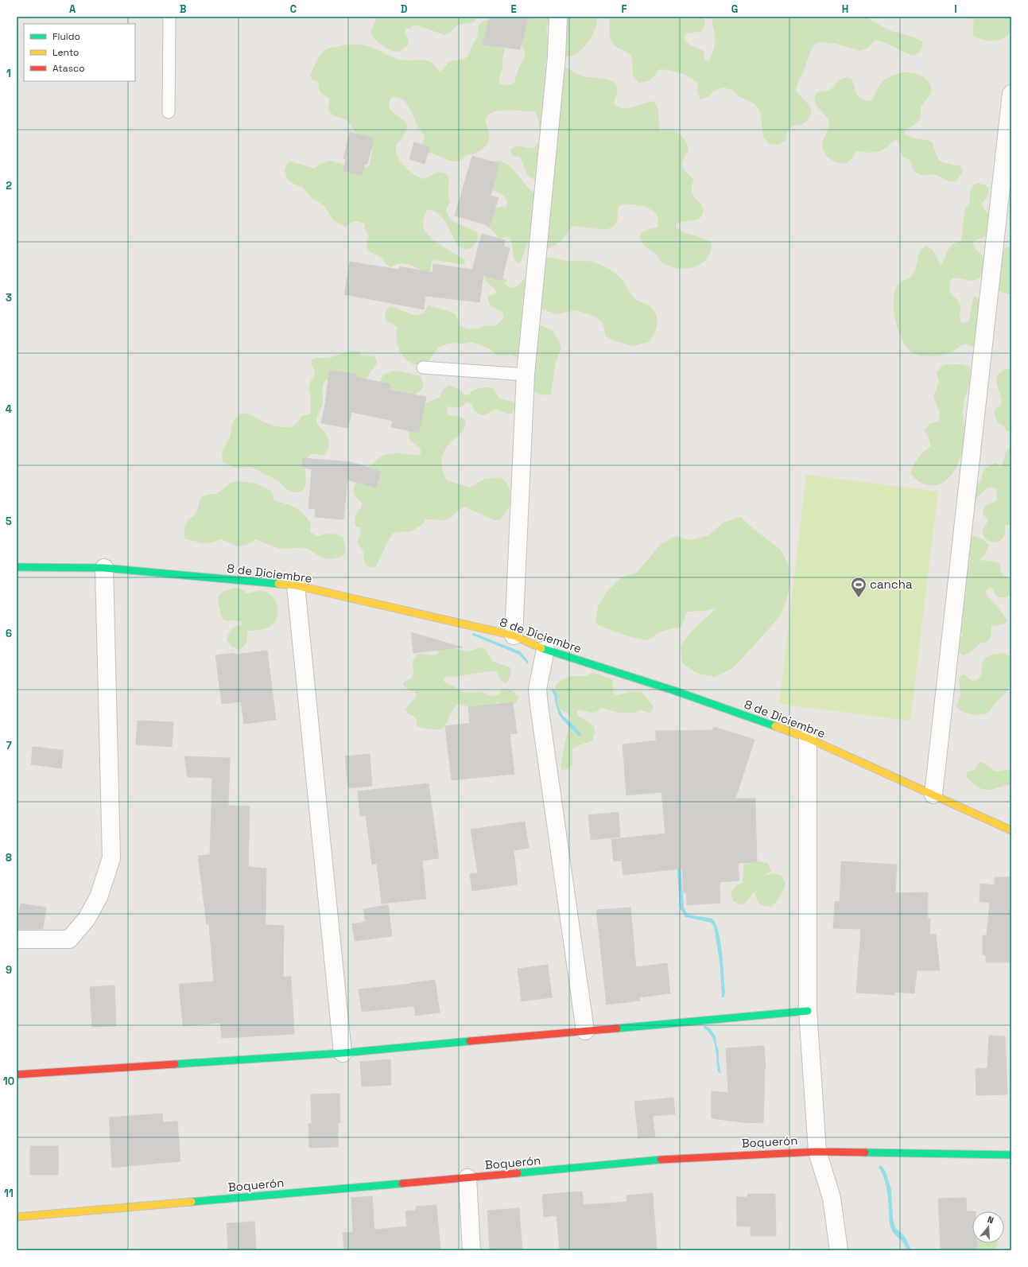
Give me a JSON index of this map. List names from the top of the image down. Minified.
{"streets":{"street":["8 de Diciembre","Boquerón"]},"places":{"sports":["cancha"]},"legend":["Fluido","Lento","Atasco"],"north":"top","grid":{"columns":["A","B","C","D","E","F","G","H","I"],"rows":["1","2","3","4","5","6","7","8","9","10","11"]}}
